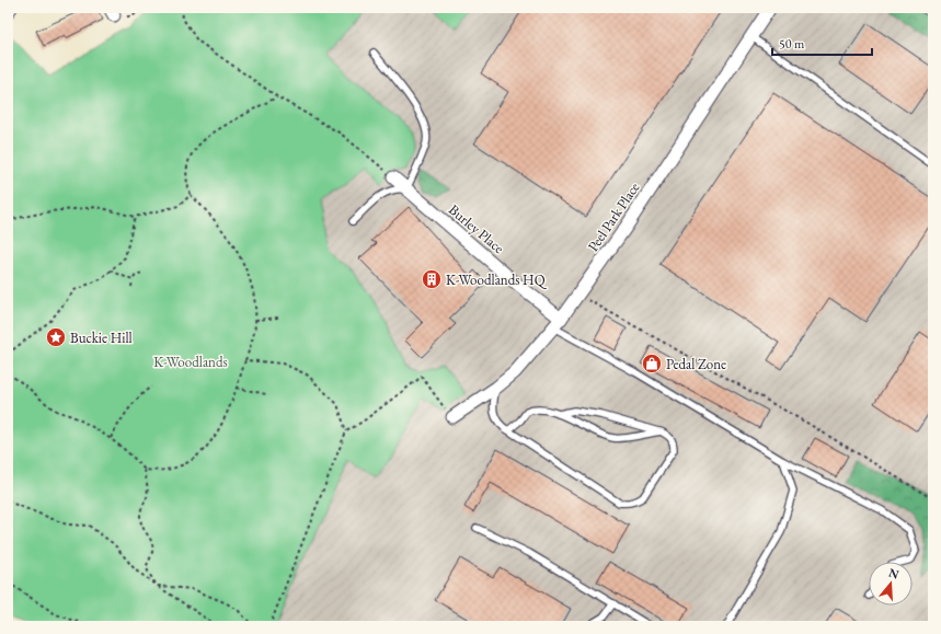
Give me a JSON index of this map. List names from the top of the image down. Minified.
{"streets":{"street":["Peel Park Place","Burley Place"]},"crossings":[["Peel Park Place","Burley Place"]],"parks":["K-Woodlands"],"places":{"building":["K-Woodlands HQ"],"place":["Buckie Hill"],"shop":["Pedal Zone"]},"scale_bar":"50 m","north":"top"}
